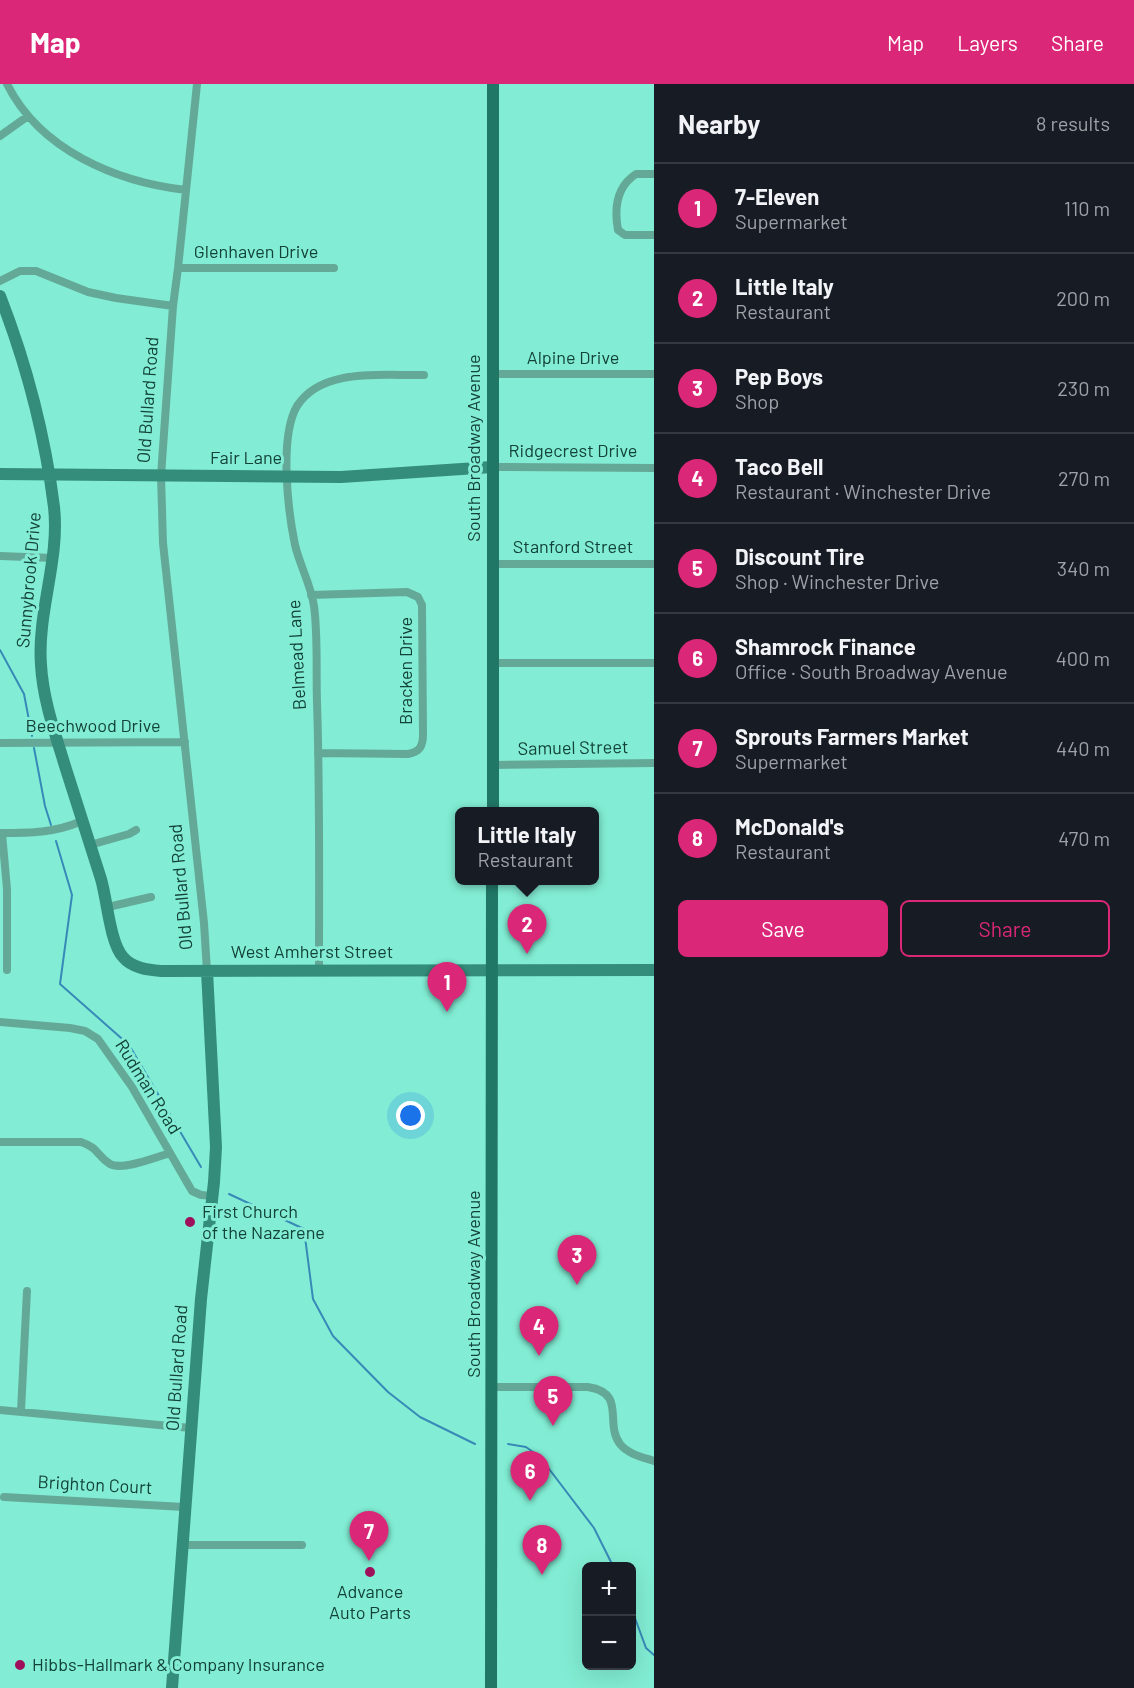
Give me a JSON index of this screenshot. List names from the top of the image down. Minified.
{"streets":{"main road":["South Broadway Avenue"],"street":["Glenhaven Drive","Alpine Drive","Old Bullard Road","Ridgecrest Drive","Fair Lane","Stanford Street","Sunnybrook Drive","Belmead Lane","Bracken Drive","Beechwood Drive","Samuel Street","West Amherst Street","Rudman Road","Brighton Court"]},"crossings":[["Glenhaven Drive","Old Bullard Road"],["Alpine Drive","South Broadway Avenue"],["Old Bullard Road","Fair Lane"],["Old Bullard Road","Beechwood Drive"],["Old Bullard Road","West Amherst Street"],["Old Bullard Road","Rudman Road"],["Old Bullard Road","Brighton Court"],["South Broadway Avenue","Ridgecrest Drive"],["South Broadway Avenue","Fair Lane"],["South Broadway Avenue","Stanford Street"],["South Broadway Avenue","Samuel Street"],["South Broadway Avenue","West Amherst Street"],["Ridgecrest Drive","Fair Lane"],["Fair Lane","Sunnybrook Drive"],["Fair Lane","Belmead Lane"],["Sunnybrook Drive","Beechwood Drive"],["Sunnybrook Drive","West Amherst Street"],["Belmead Lane","Bracken Drive"],["Belmead Lane","West Amherst Street"]],"places":["First Church of the Nazarene","Advance Auto Parts","Hibbs-Hallmark & Company Insurance"],"page":{"header":"Map","nav":["Map","Layers","Share"],"heading":["Nearby","8 results"],"list":[{"mark":"1","name":"7-Eleven","note":"Supermarket","value":"110 m"},{"mark":"2","name":"Little Italy","note":"Restaurant","value":"200 m"},{"mark":"3","name":"Pep Boys","note":"Shop","value":"230 m"},{"mark":"4","name":"Taco Bell","note":"Restaurant · Winchester Drive","value":"270 m"},{"mark":"5","name":"Discount Tire","note":"Shop · Winchester Drive","value":"340 m"},{"mark":"6","name":"Shamrock Finance","note":"Office · South Broadway Avenue","value":"400 m"},{"mark":"7","name":"Sprouts Farmers Market","note":"Supermarket","value":"440 m"},{"mark":"8","name":"McDonald's","note":"Restaurant","value":"470 m"}],"popup":["Little Italy","Restaurant"],"buttons":["Save","Share"],"pins":["2","1","3","4","5","6","7","8"],"map_buttons":["+","−"]}}
